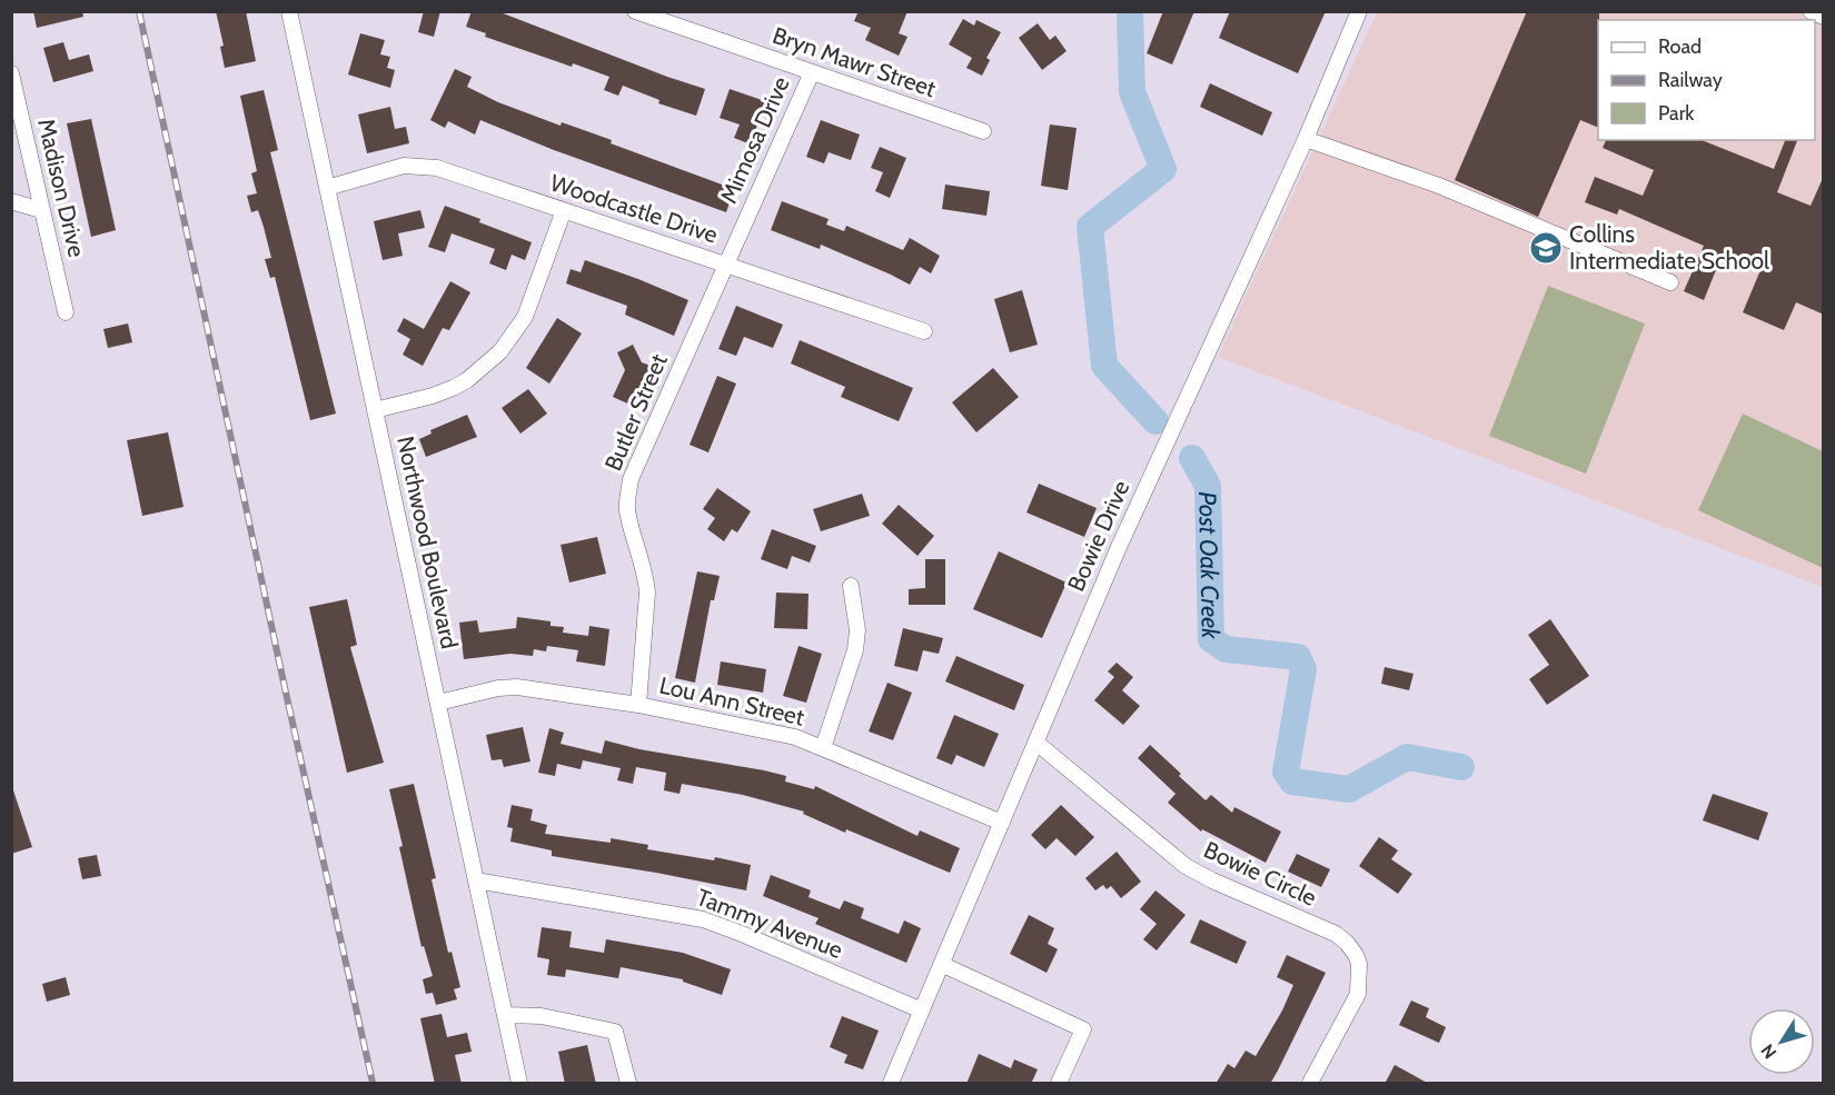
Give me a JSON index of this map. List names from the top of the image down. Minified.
{"streets":{"street":["Bryn Mawr Street","Mimosa Drive","Madison Drive","Woodcastle Drive","Butler Street","Bowie Drive","Northwood Boulevard","Lou Ann Street","Bowie Circle","Tammy Avenue"]},"crossings":[["Bryn Mawr Street","Mimosa Drive"],["Mimosa Drive","Woodcastle Drive"],["Mimosa Drive","Butler Street"],["Woodcastle Drive","Butler Street"],["Woodcastle Drive","Northwood Boulevard"],["Butler Street","Lou Ann Street"],["Bowie Drive","Lou Ann Street"],["Bowie Drive","Bowie Circle"],["Bowie Drive","Tammy Avenue"],["Northwood Boulevard","Lou Ann Street"],["Northwood Boulevard","Tammy Avenue"]],"water":["Post Oak Creek"],"places":{"school or university":["Collins Intermediate School"]},"legend":["Road","Railway","Park"],"north":"bottom left"}
